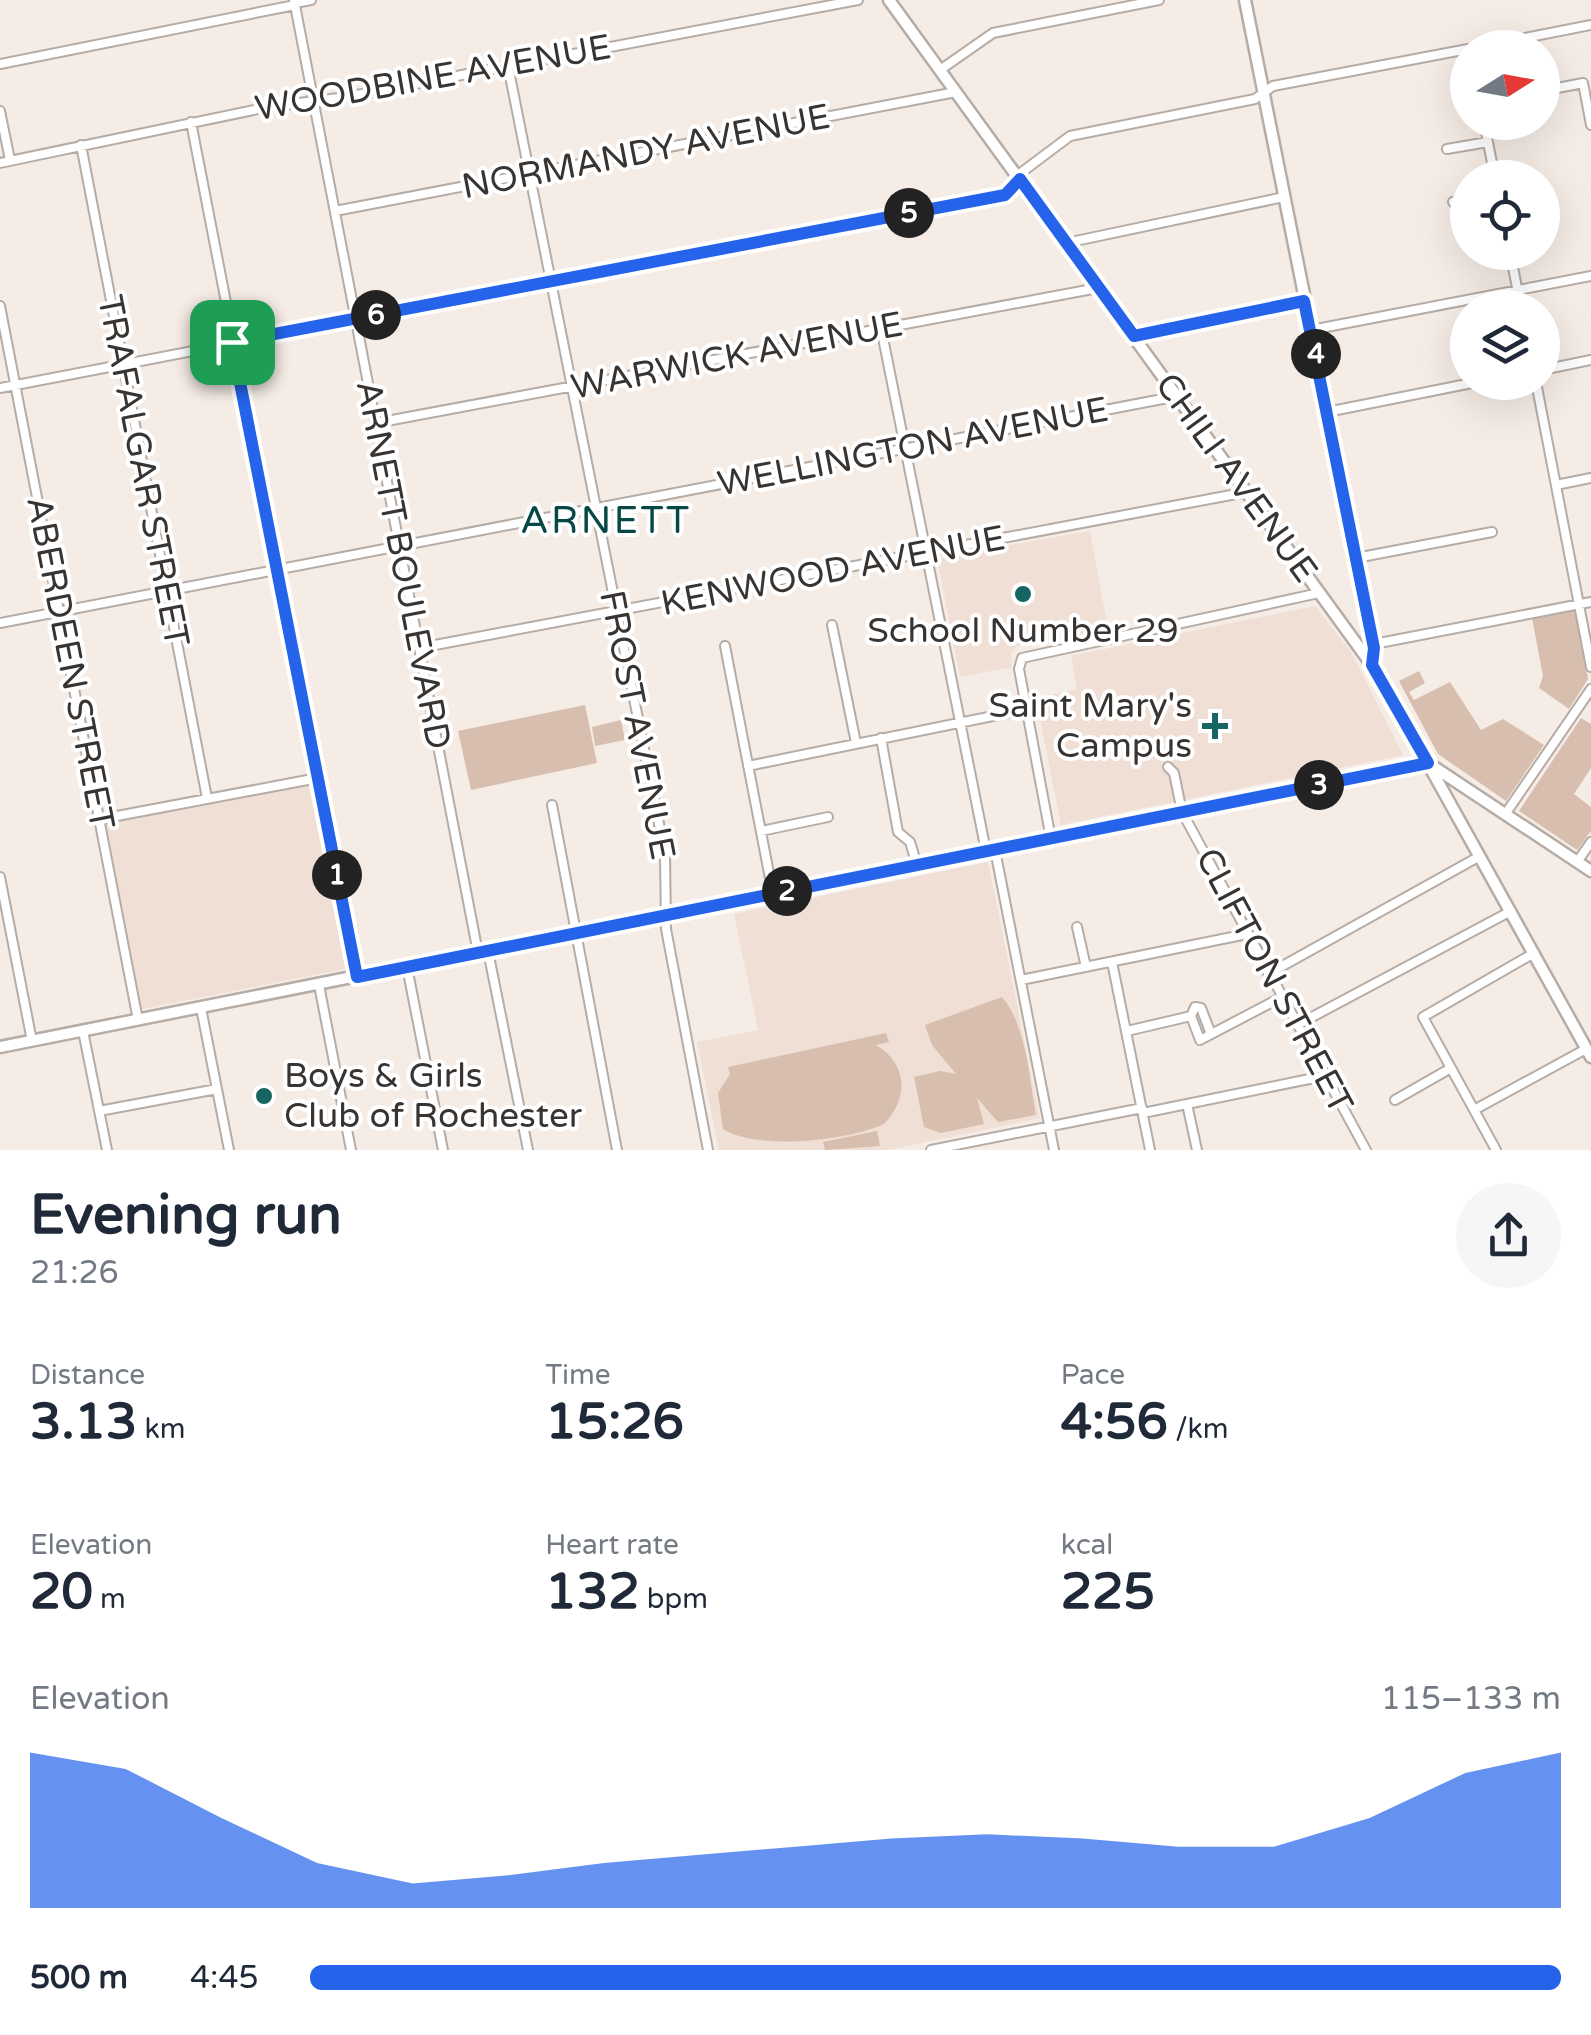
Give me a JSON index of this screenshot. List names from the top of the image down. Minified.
{"streets":{"main road":["CHILI AVENUE"],"street":["WOODBINE AVENUE","NORMANDY AVENUE","WARWICK AVENUE","WELLINGTON AVENUE","TRAFALGAR STREET","ARNETT BOULEVARD","KENWOOD AVENUE","ABERDEEN STREET","FROST AVENUE","CLIFTON STREET"]},"crossings":[["WOODBINE AVENUE","TRAFALGAR STREET"],["WOODBINE AVENUE","ARNETT BOULEVARD"],["WOODBINE AVENUE","FROST AVENUE"],["NORMANDY AVENUE","CHILI AVENUE"],["NORMANDY AVENUE","ARNETT BOULEVARD"],["NORMANDY AVENUE","FROST AVENUE"],["WARWICK AVENUE","CHILI AVENUE"],["WARWICK AVENUE","ARNETT BOULEVARD"],["WARWICK AVENUE","FROST AVENUE"],["WELLINGTON AVENUE","TRAFALGAR STREET"],["WELLINGTON AVENUE","CHILI AVENUE"],["WELLINGTON AVENUE","ARNETT BOULEVARD"],["WELLINGTON AVENUE","ABERDEEN STREET"],["WELLINGTON AVENUE","FROST AVENUE"],["CHILI AVENUE","KENWOOD AVENUE"],["ARNETT BOULEVARD","KENWOOD AVENUE"],["KENWOOD AVENUE","FROST AVENUE"]],"districts":["ARNETT"],"places":{"other":["School Number 29","Boys & Girls Club of Rochester"],"health":["Saint Mary's Campus"]},"north":"right","page":{"pins":["5","6","4","3","1","2"],"heading":["Evening run","21:26"],"stats":[["Distance","3.13 km"],["Time","15:26"],["Pace","4:56 /km"],["Elevation","20 m"],["Heart rate","132 bpm"],["kcal","225"]],"chart":["Elevation","115–133 m"],"list":[{"name":"500 m","note":"4:45"}]}}
